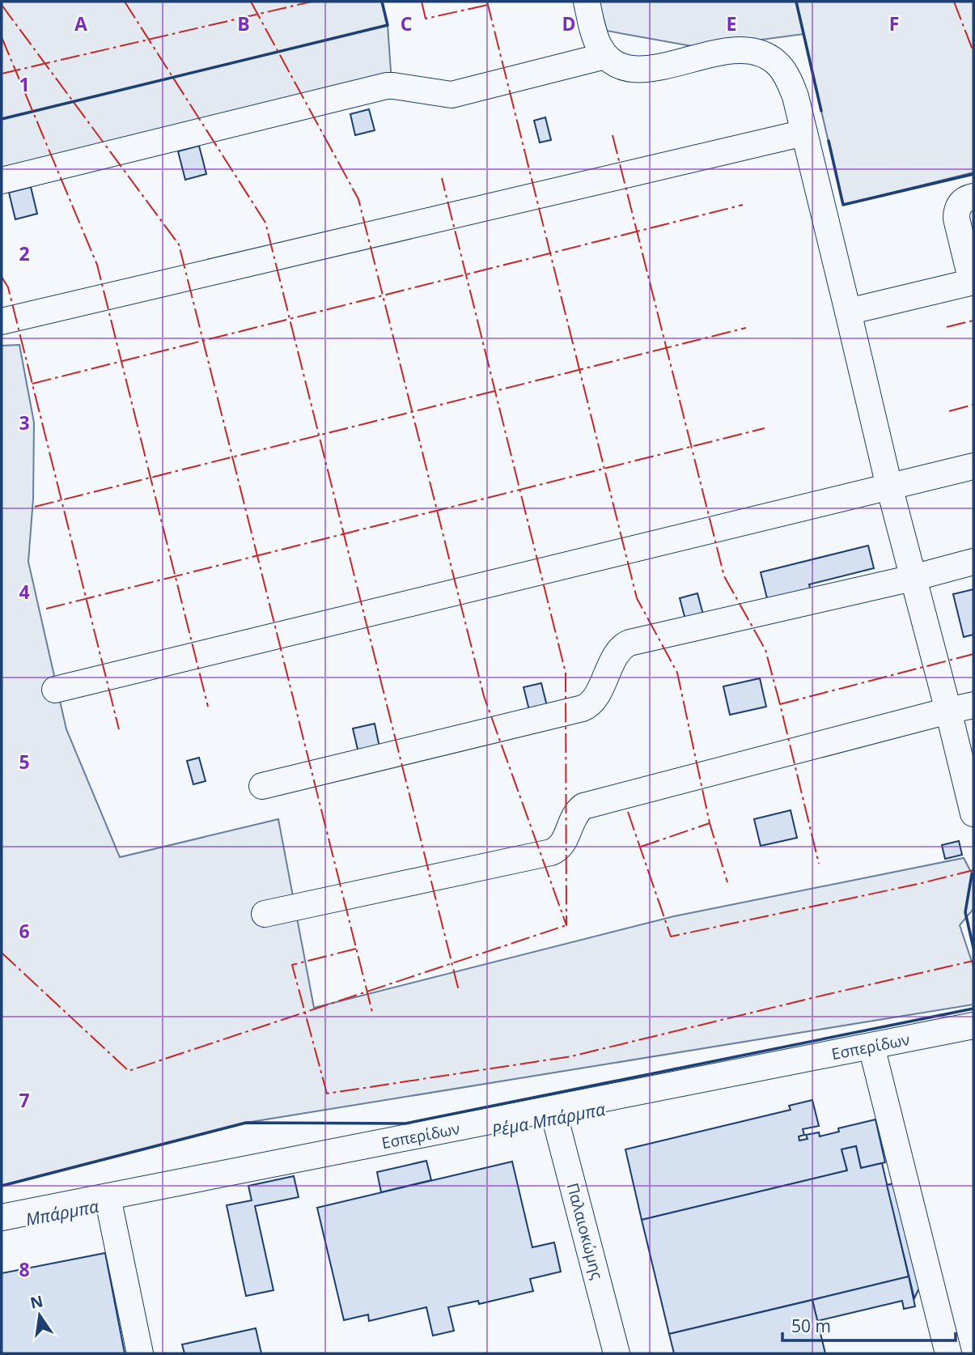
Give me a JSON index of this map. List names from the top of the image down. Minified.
{"streets":{"street":["Εσπερίδων","Παλαιοκώμης"]},"crossings":[["Εσπερίδων","Παλαιοκώμης"]],"water":["Ρέμα Μπάρμπα","Μπάρμπα"],"scale_bar":"50 m","north":"top","grid":{"columns":["A","B","C","D","E","F"],"rows":["1","2","3","4","5","6","7","8"]}}
